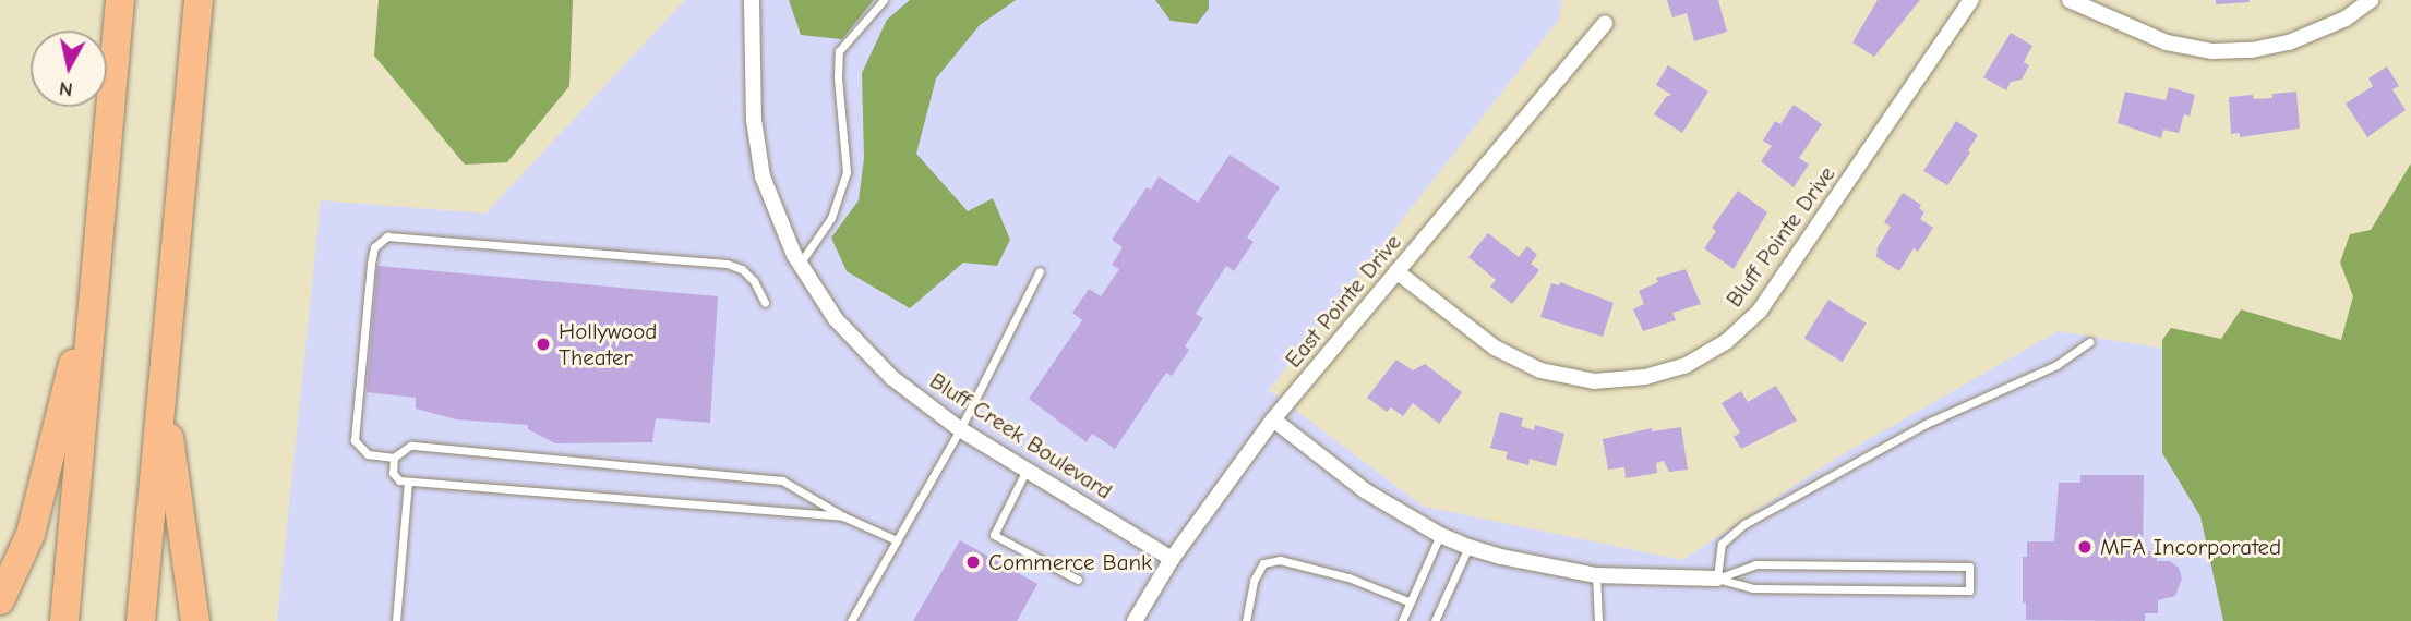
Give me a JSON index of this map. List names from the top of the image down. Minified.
{"streets":{"street":["Bluff Pointe Drive","East Pointe Drive","Bluff Creek Boulevard"]},"crossings":[["Bluff Pointe Drive","East Pointe Drive"],["East Pointe Drive","Bluff Creek Boulevard"]],"places":["Hollywood Theater","MFA Incorporated","Commerce Bank"],"north":"bottom"}
